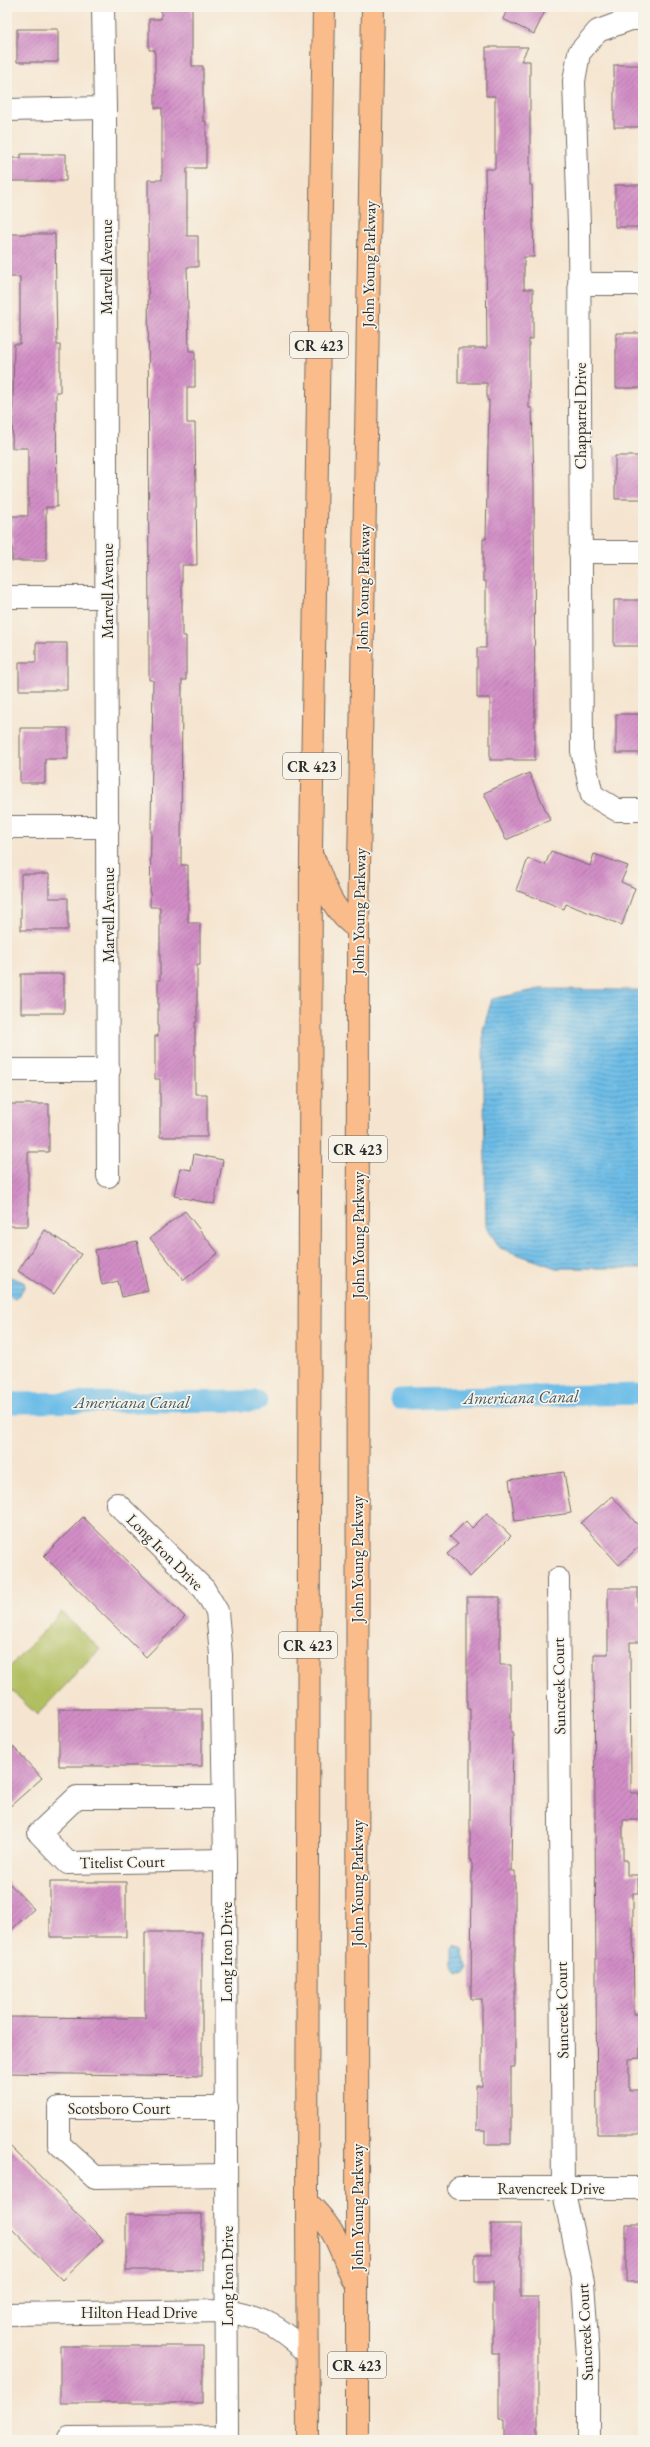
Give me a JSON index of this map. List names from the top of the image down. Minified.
{"streets":{"main road":["John Young Parkway","CR 423"],"street":["Marvell Avenue","Chapparrel Drive","Long Iron Drive","Suncreek Court","Titelist Court","Scotsboro Court","Ravencreek Drive","Hilton Head Drive"]},"crossings":[["CR 423","Hilton Head Drive"],["Long Iron Drive","Titelist Court"],["Long Iron Drive","Scotsboro Court"],["Long Iron Drive","Hilton Head Drive"],["Suncreek Court","Ravencreek Drive"]],"water":["Americana Canal"]}
